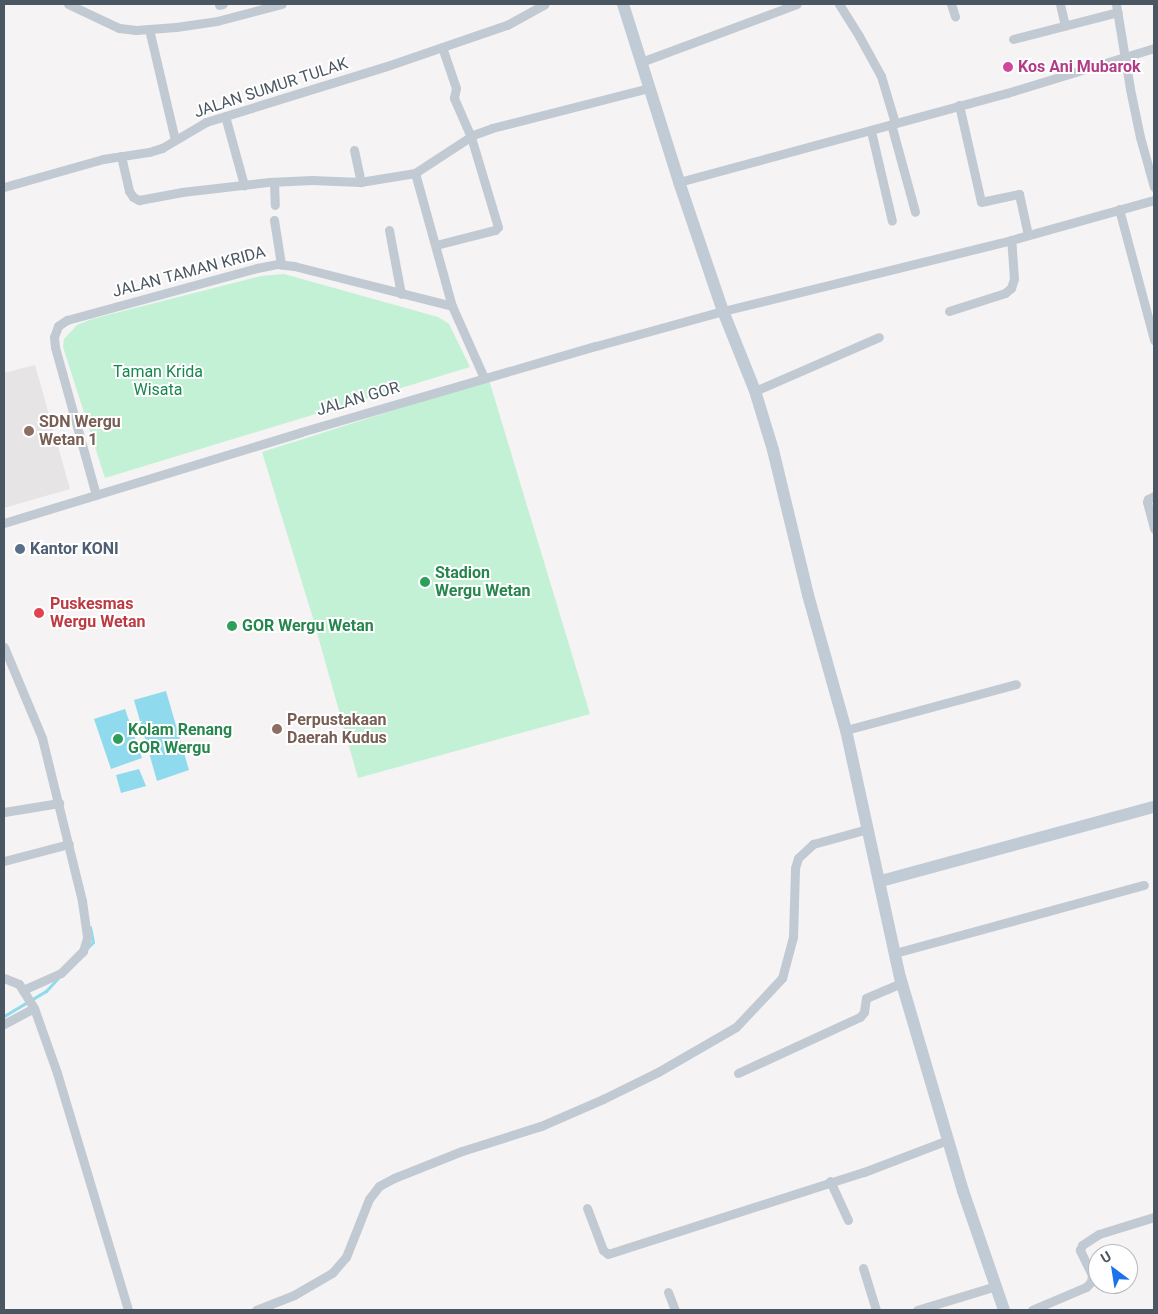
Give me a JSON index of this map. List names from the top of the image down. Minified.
{"streets":{"street":["JALAN SUMUR TULAK","JALAN TAMAN KRIDA","JALAN GOR"]},"crossings":[["JALAN TAMAN KRIDA","JALAN GOR"]],"parks":["Taman Krida Wisata"],"places":["Kos Ani Mubarok","SDN Wergu Wetan 1","Kantor KONI","Stadion Wergu Wetan","Puskesmas Wergu Wetan","GOR Wergu Wetan","Perpustakaan Daerah Kudus","Kolam Renang GOR Wergu"],"north":"top left"}
